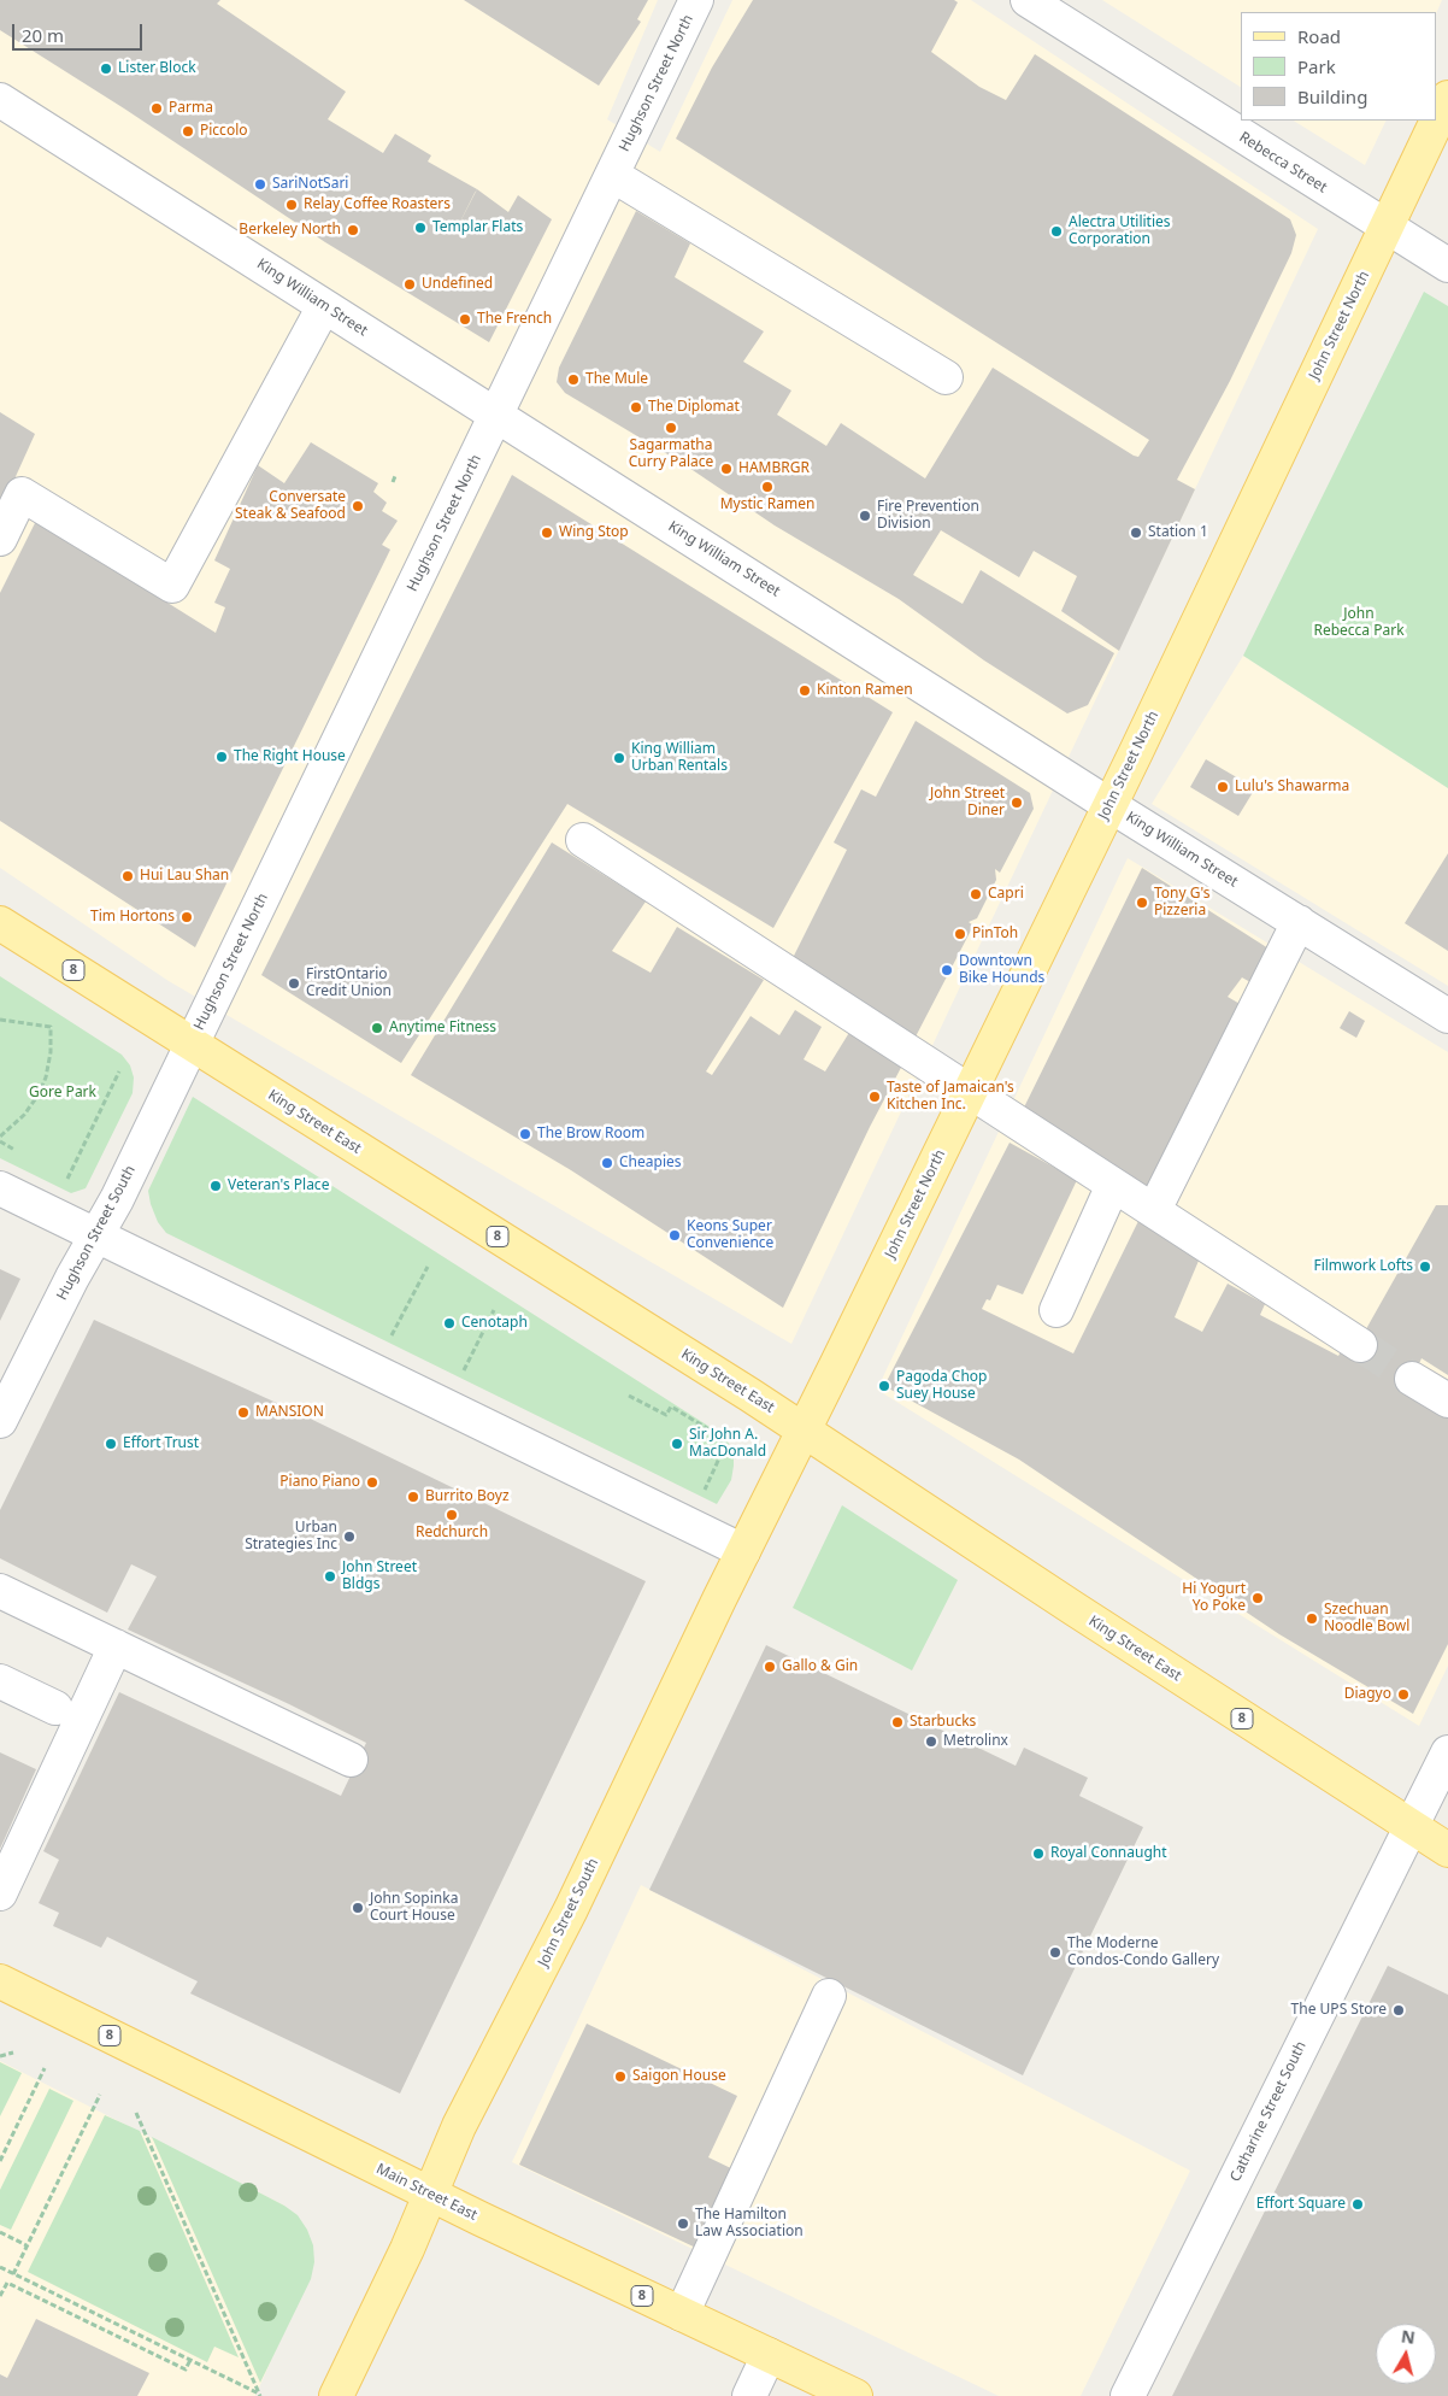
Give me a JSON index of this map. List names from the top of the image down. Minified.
{"streets":{"main road":["John Street North","8","King Street East","John Street South","Main Street East"],"street":["Hughson Street North","Rebecca Street","King William Street","Hughson Street South","Catharine Street South"]},"crossings":[["Hughson Street North","King William Street"],["Hughson Street North","King Street East"],["Hughson Street North","Hughson Street South"],["Rebecca Street","John Street North"],["King William Street","John Street North"],["John Street North","King Street East"],["John Street North","John Street South"],["King Street East","Hughson Street South"],["King Street East","John Street South"],["King Street East","Catharine Street South"],["John Street South","Main Street East"]],"parks":["John Rebecca Park","Gore Park"],"places":["Lister Block","Parma","Piccolo","SariNotSari","Relay Coffee Roasters","Templar Flats","Berkeley North","Alectra Utilities Corporation","Undefined","The French","The Mule","The Diplomat","Sagarmatha Curry Palace","HAMBRGR","Mystic Ramen","Conversate Steak & Seafood","Fire Prevention Division","Wing Stop","Station 1","Kinton Ramen","The Right House","King William Urban Rentals","Lulu's Shawarma","John Street Diner","Hui Lau Shan","Capri","Tony G's Pizzeria","Tim Hortons","PinToh","Downtown Bike Hounds","FirstOntario Credit Union","Anytime Fitness","Taste of Jamaican's Kitchen Inc.","The Brow Room","Cheapies","Veteran's Place","Keons Super Convenience","Filmwork Lofts","Cenotaph","Pagoda Chop Suey House","MANSION","Effort Trust","Sir John A. MacDonald","Piano Piano","Burrito Boyz","Redchurch","Urban Strategies Inc","John Street Bldgs","Hi Yogurt Yo Poke","Szechuan Noodle Bowl","Gallo & Gin","Diagyo","Starbucks","Metrolinx","Royal Connaught","John Sopinka Court House","The Moderne Condos-Condo Gallery","The UPS Store","Saigon House","Effort Square","The Hamilton Law Association"],"legend":["Road","Park","Building"],"scale_bar":"20 m","north":"top"}
